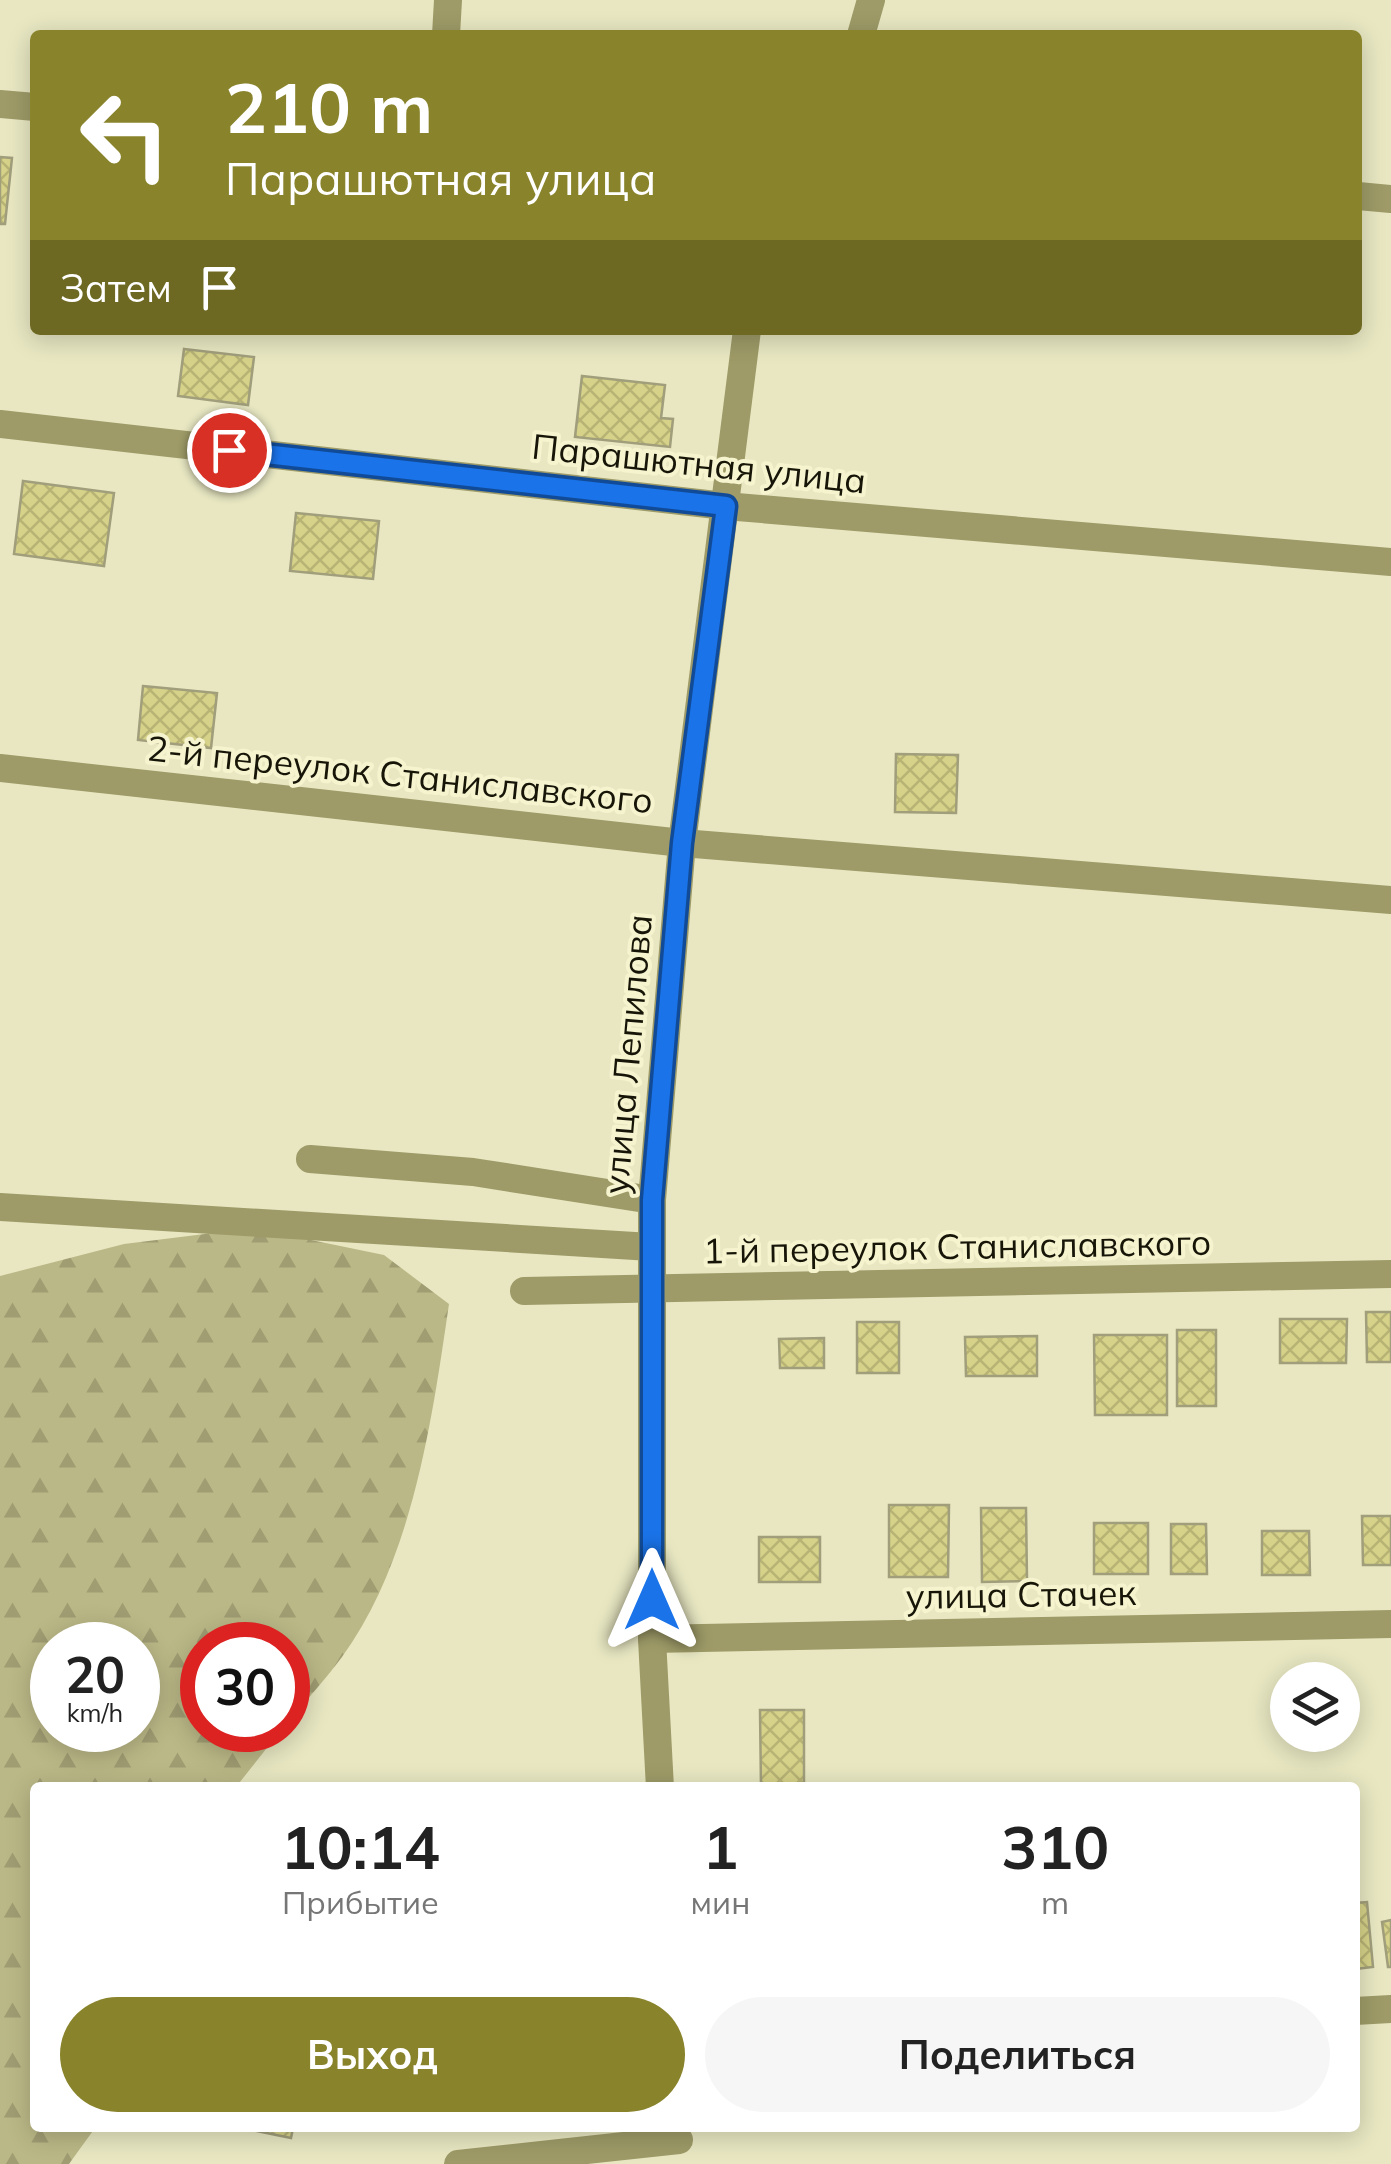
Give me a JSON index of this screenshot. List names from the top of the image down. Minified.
{"streets":{"street":["Парашютная улица","2-й переулок Станиславского","улица Лепилова","1-й переулок Станиславского","улица Стачек"]},"crossings":[["Парашютная улица","улица Лепилова"],["2-й переулок Станиславского","улица Лепилова"],["улица Лепилова","1-й переулок Станиславского"],["улица Лепилова","улица Стачек"]],"page":{"turn":["210 m","Парашютная улица"],"then":"Затем","speed":"20 km/h","limit":"30","eta":["10:14","Прибытие","1","мин","310","m"],"buttons":["Выход","Поделиться"]}}
